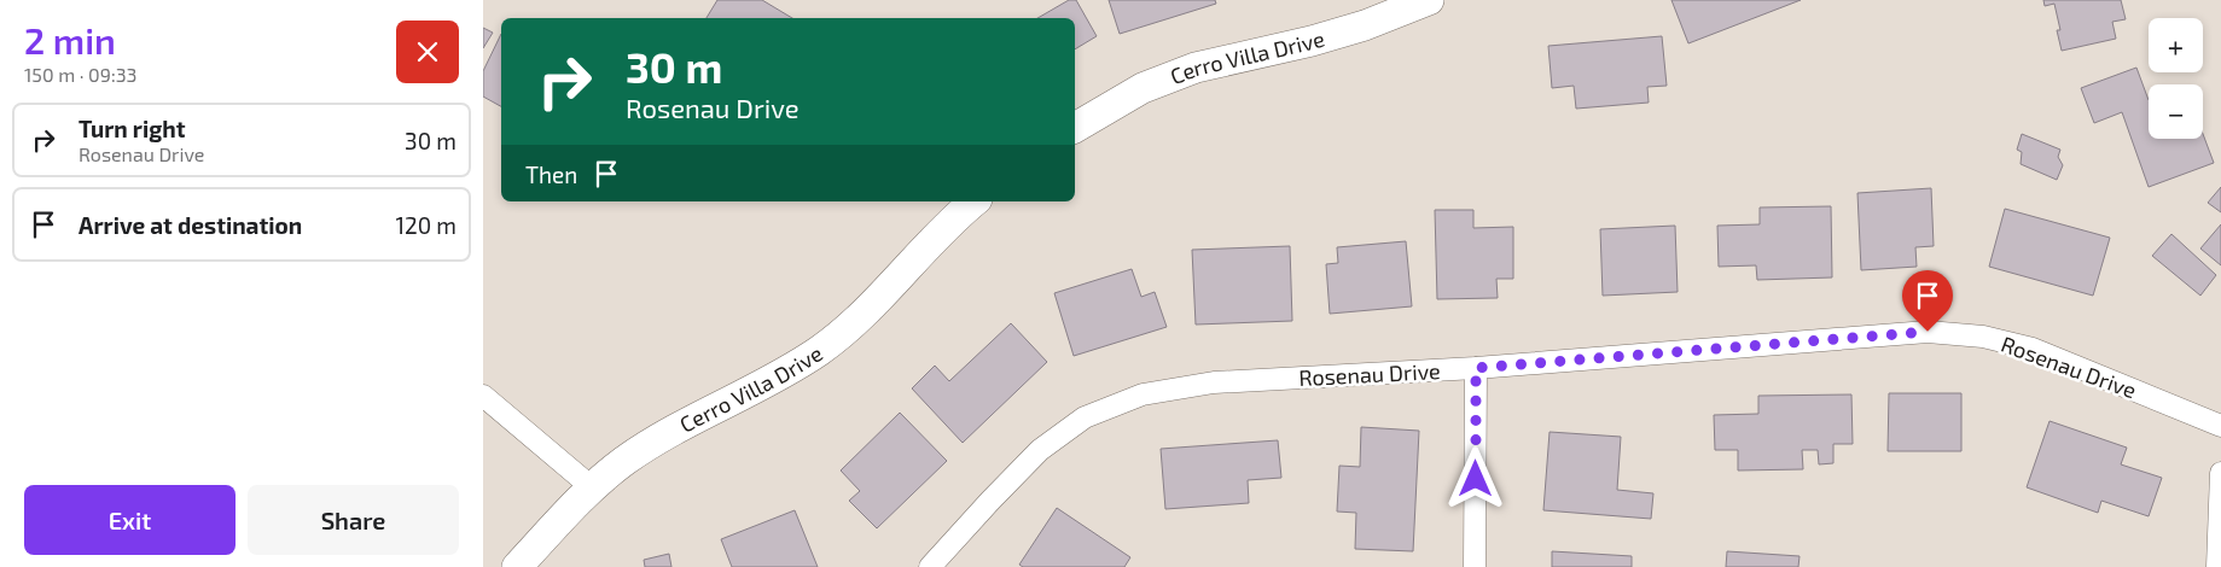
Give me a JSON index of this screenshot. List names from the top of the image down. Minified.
{"streets":{"street":["Cerro Villa Drive","Rosenau Drive"]},"page":{"heading":["2 min","150 m · 09:33"],"map_buttons":["+","−"],"turn":["30 m","Rosenau Drive"],"list":[{"name":"Turn right","note":"Rosenau Drive","value":"30 m"},{"name":"Arrive at destination","value":"120 m"}],"then":"Then","buttons":["Exit","Share"]}}
